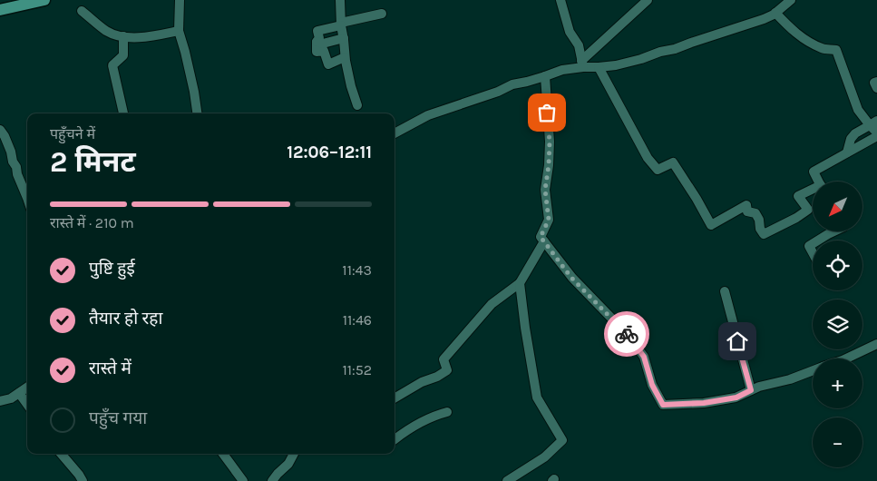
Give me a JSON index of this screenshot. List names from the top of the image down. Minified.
{"north":"bottom left","page":{"heading":["2 मिनट","पहुँचने में","12:06–12:11"],"map_buttons":["+","−"],"bar":"रास्ते में · 210 m","list":[["पुष्टि हुई","11:43"],["तैयार हो रहा","11:46"],["रास्ते में","11:52"],"पहुँच गया"]}}
